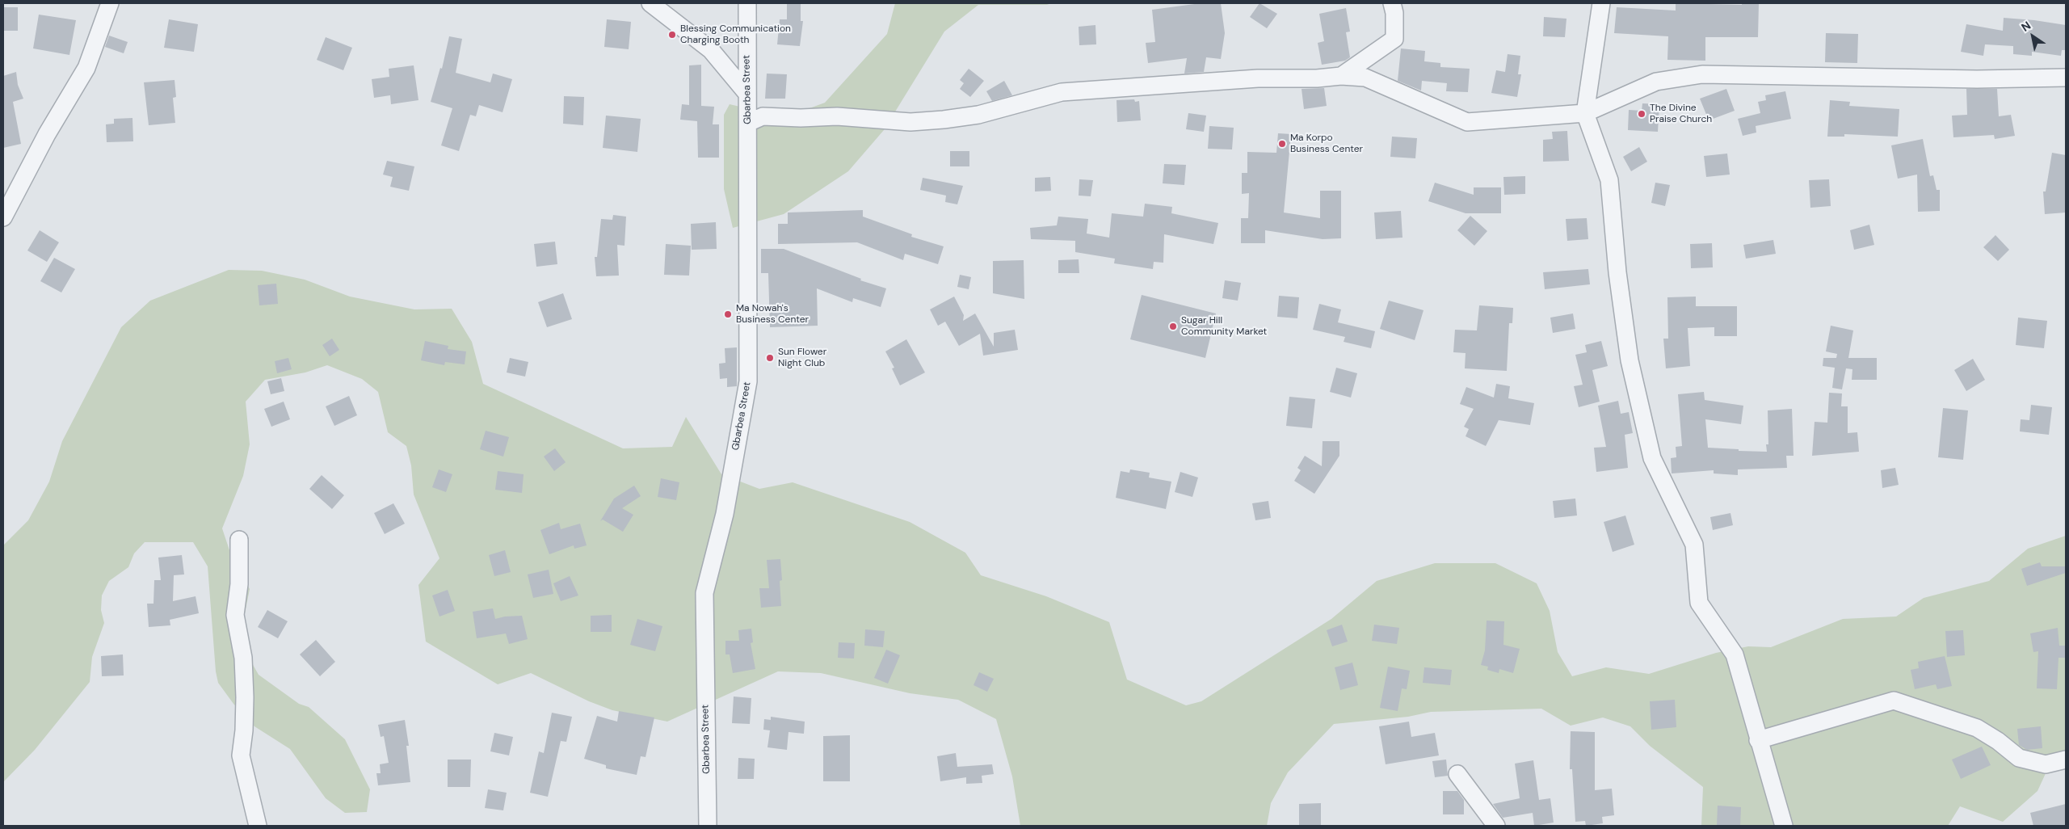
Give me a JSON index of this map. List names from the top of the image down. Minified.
{"streets":{"street":["Gbarbea Street"]},"places":["Blessing Communication Charging Booth","The Divine Praise Church","Ma Korpo Business Center","Ma Nowah's Business Center","Sugar Hill Community Market","Sun Flower Night Club"],"north":"top left"}
